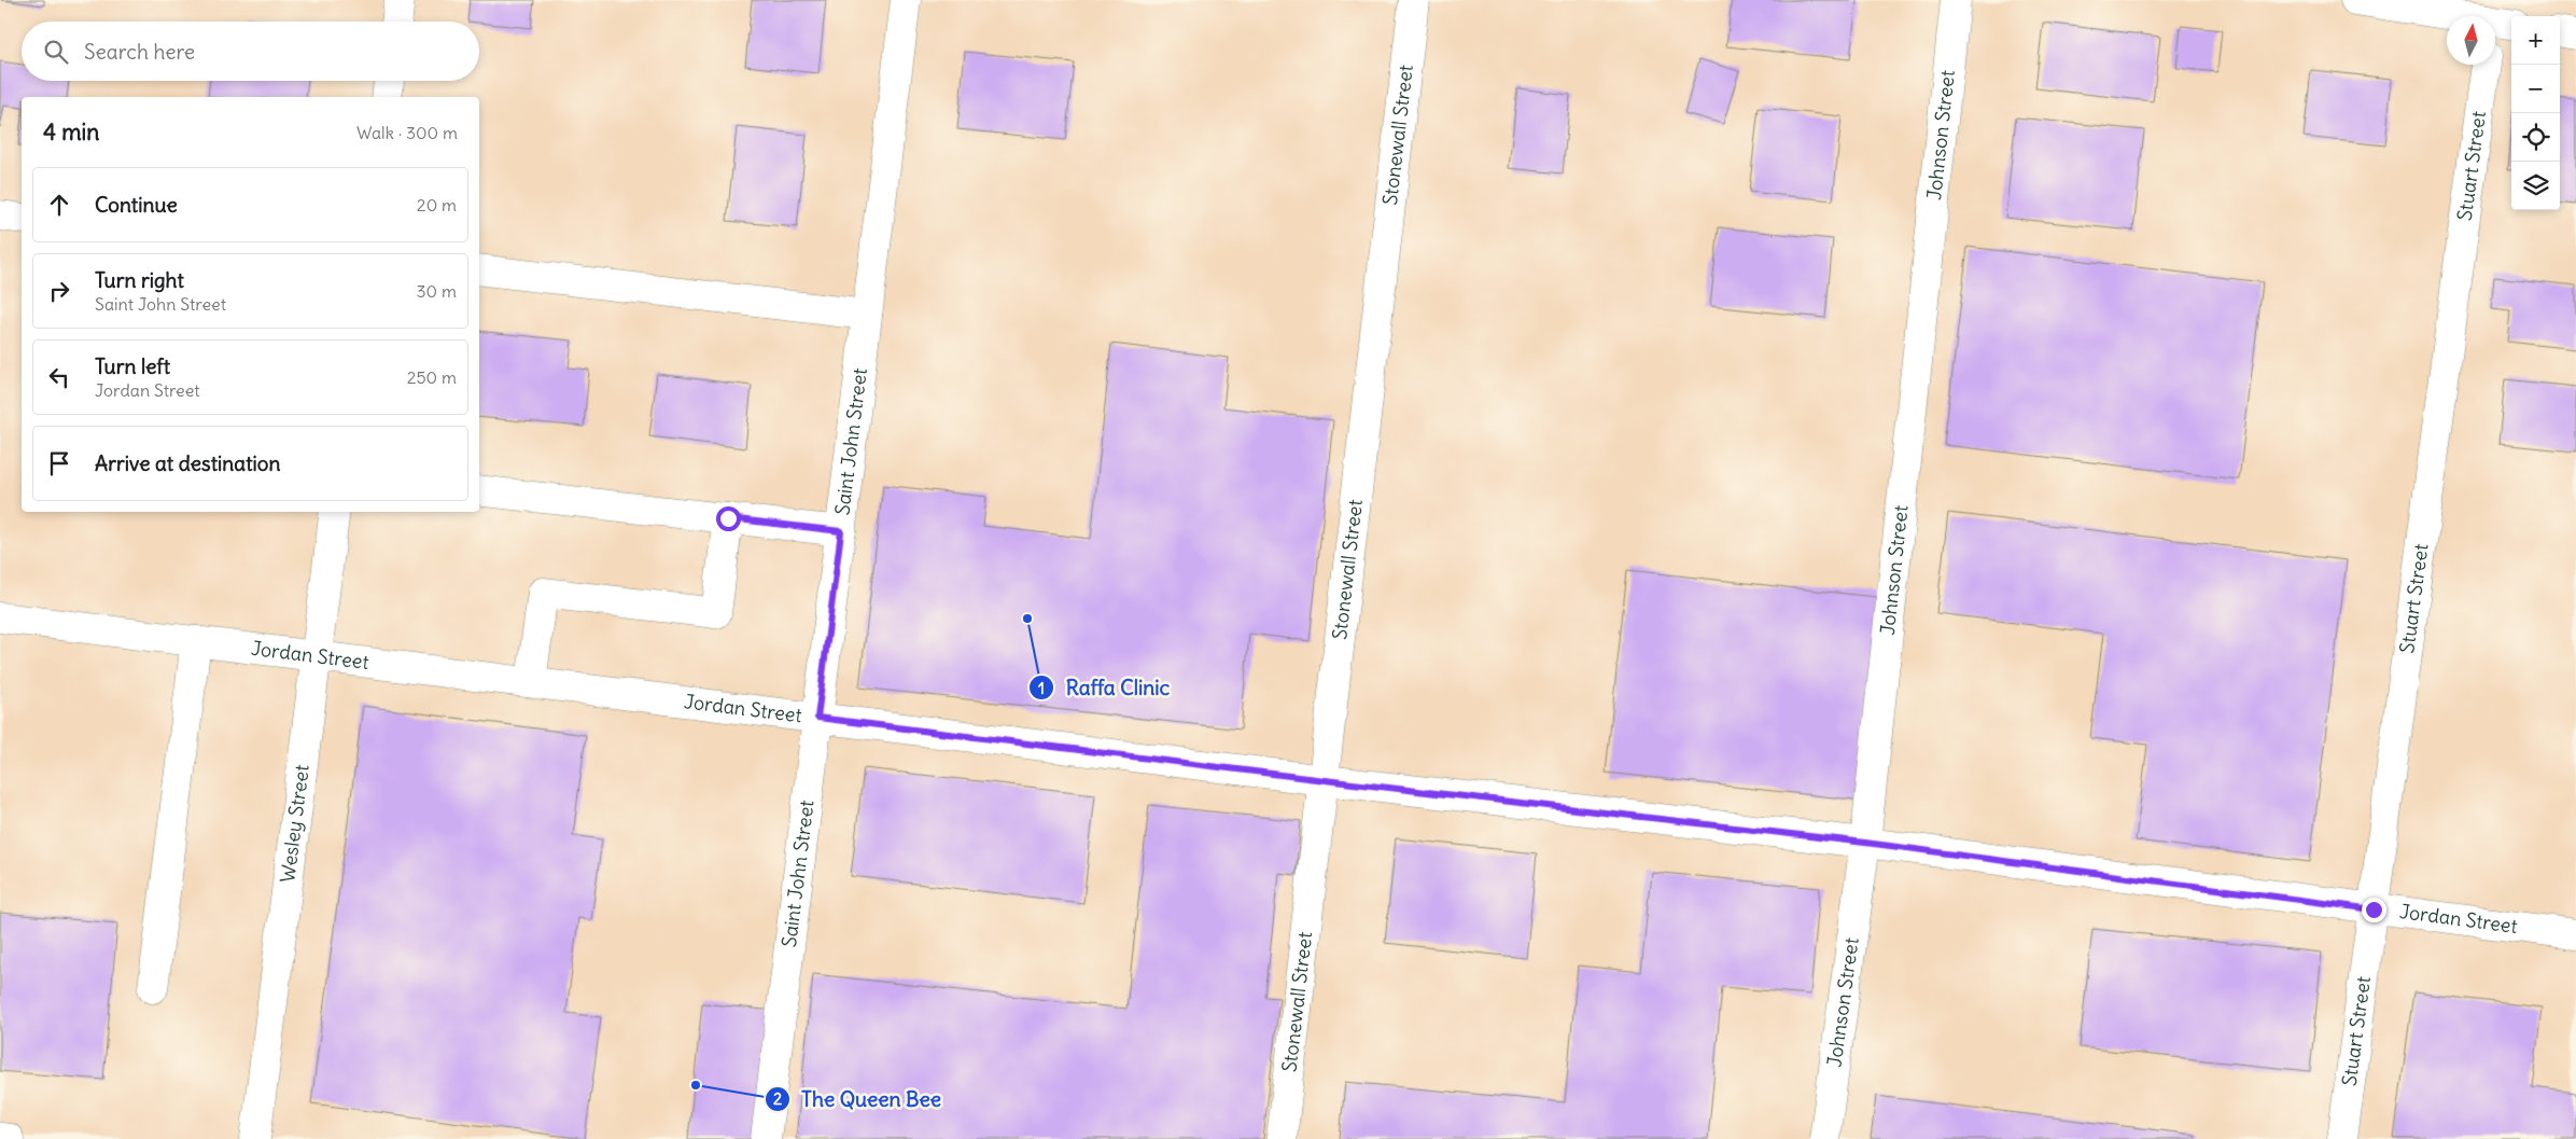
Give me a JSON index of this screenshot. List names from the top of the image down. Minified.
{"streets":{"street":["Stonewall Street","Johnson Street","Stuart Street","Saint John Street","Jordan Street","Wesley Street"]},"crossings":[["Stonewall Street","Jordan Street"],["Johnson Street","Jordan Street"],["Stuart Street","Jordan Street"],["Saint John Street","Jordan Street"],["Jordan Street","Wesley Street"]],"places":["Raffa Clinic","The Queen Bee"],"north":"top","page":{"map_buttons":["+","−"],"search":"Search here","heading":["4 min","Walk · 300 m"],"list":[["Continue","20 m"],["Turn right","Saint John Street","30 m"],["Turn left","Jordan Street","250 m"],"Arrive at destination"]}}
